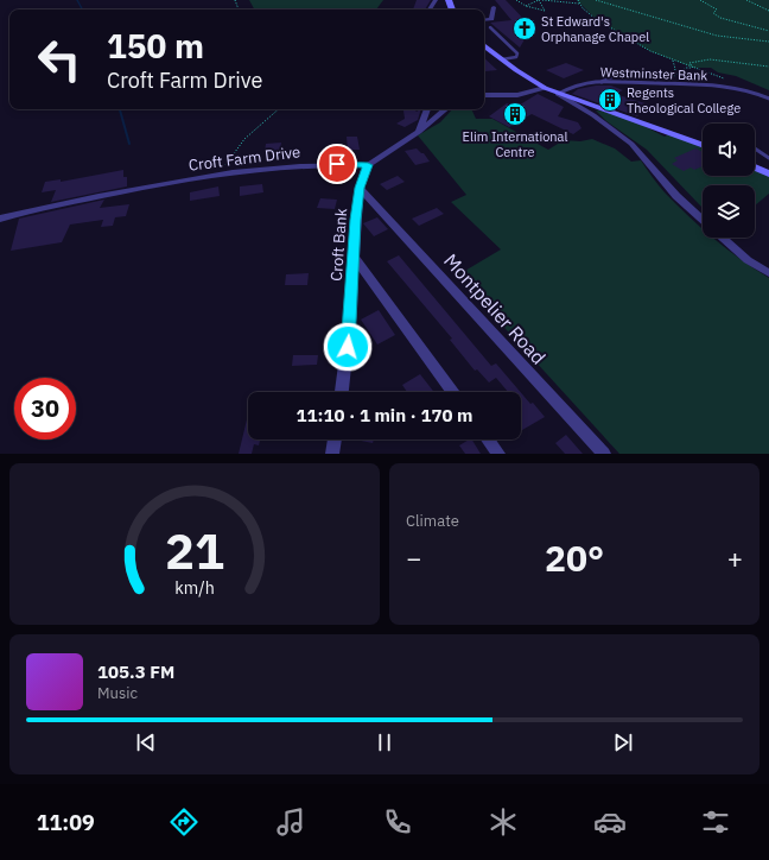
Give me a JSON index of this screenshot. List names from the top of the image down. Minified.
{"streets":{"street":["Croft Farm Drive","Croft Bank","Montpelier Road"],"lane":["Westminster Bank"]},"crossings":[["Croft Farm Drive","Croft Bank"],["Croft Bank","Montpelier Road"]],"places":{"church":["St Edward's Orphanage Chapel"],"building":["Regents Theological College","Elim International Centre"]},"page":{"turn":["150 m","Croft Farm Drive"],"limit":"30","trip":"11:10 · 1 min · 170 m","tile":"Climate","heat":["−","20°","+"],"song":["105.3 FM","Music"],"tabs":"11:09","gauge":["21","km/h"]}}
